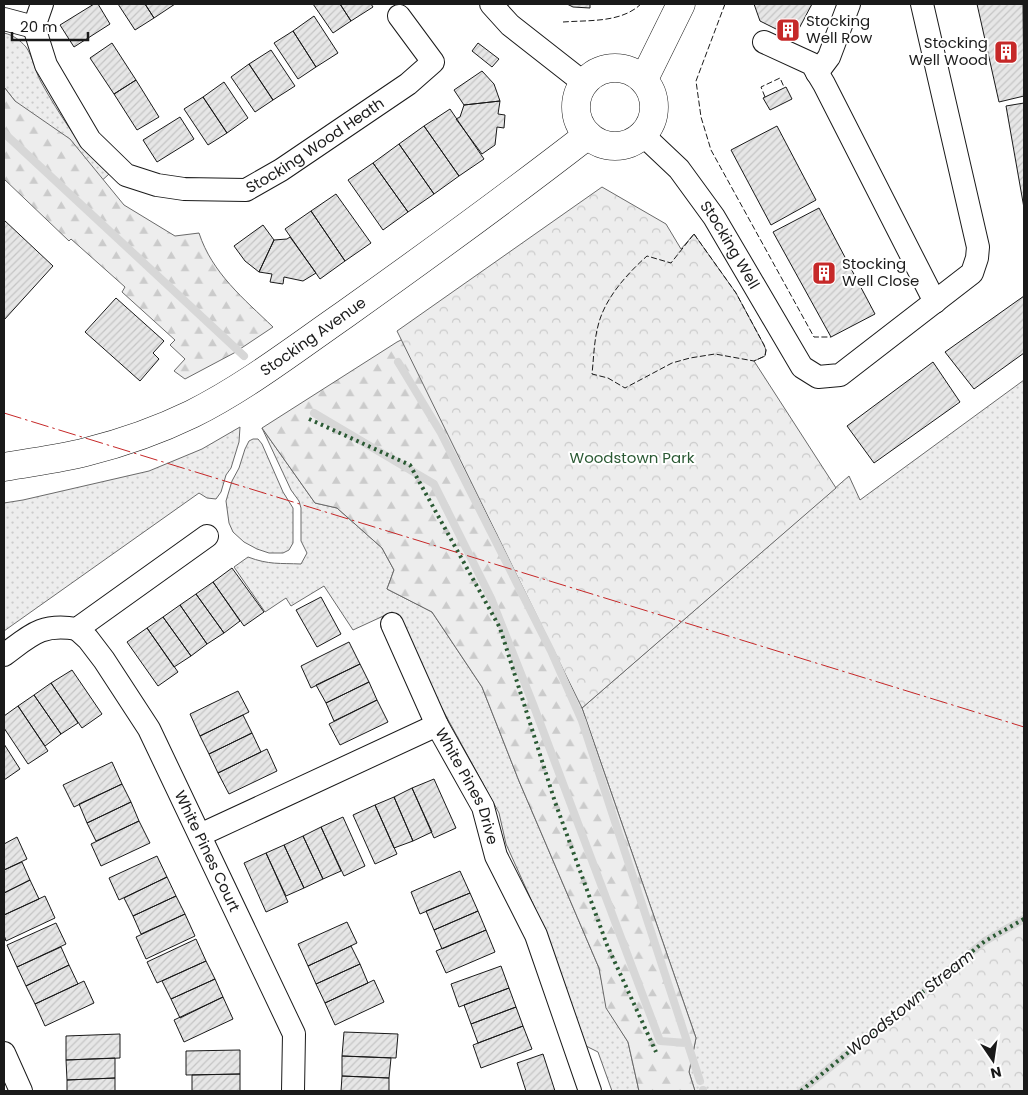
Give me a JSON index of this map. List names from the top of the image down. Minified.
{"streets":{"street":["Stocking Wood Heath","Stocking Well","Stocking Avenue","White Pines Drive","White Pines Court"]},"crossings":[["Stocking Well","Stocking Avenue"],["White Pines Drive","White Pines Court"]],"water":["Woodstown Stream"],"parks":["Woodstown Park"],"places":{"building":["Stocking Well Row","Stocking Well Wood","Stocking Well Close"]},"scale_bar":"20 m","north":"bottom"}
